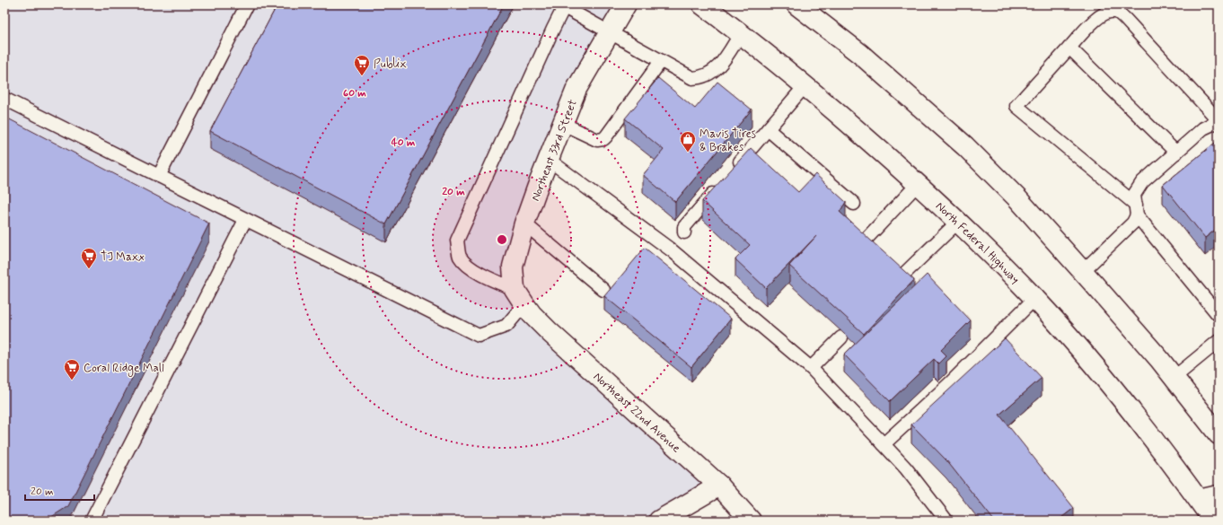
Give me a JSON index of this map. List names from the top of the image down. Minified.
{"streets":{"main road":["Northeast 33rd Street","North Federal Highway","Northeast 22nd Avenue"]},"crossings":[["Northeast 33rd Street","Northeast 22nd Avenue"]],"places":{"supermarket":["Publix","TJ Maxx","Coral Ridge Mall"],"shop":["Mavis Tires & Brakes"]},"scale_bar":"20 m","rings":["60 m","40 m","20 m"]}
